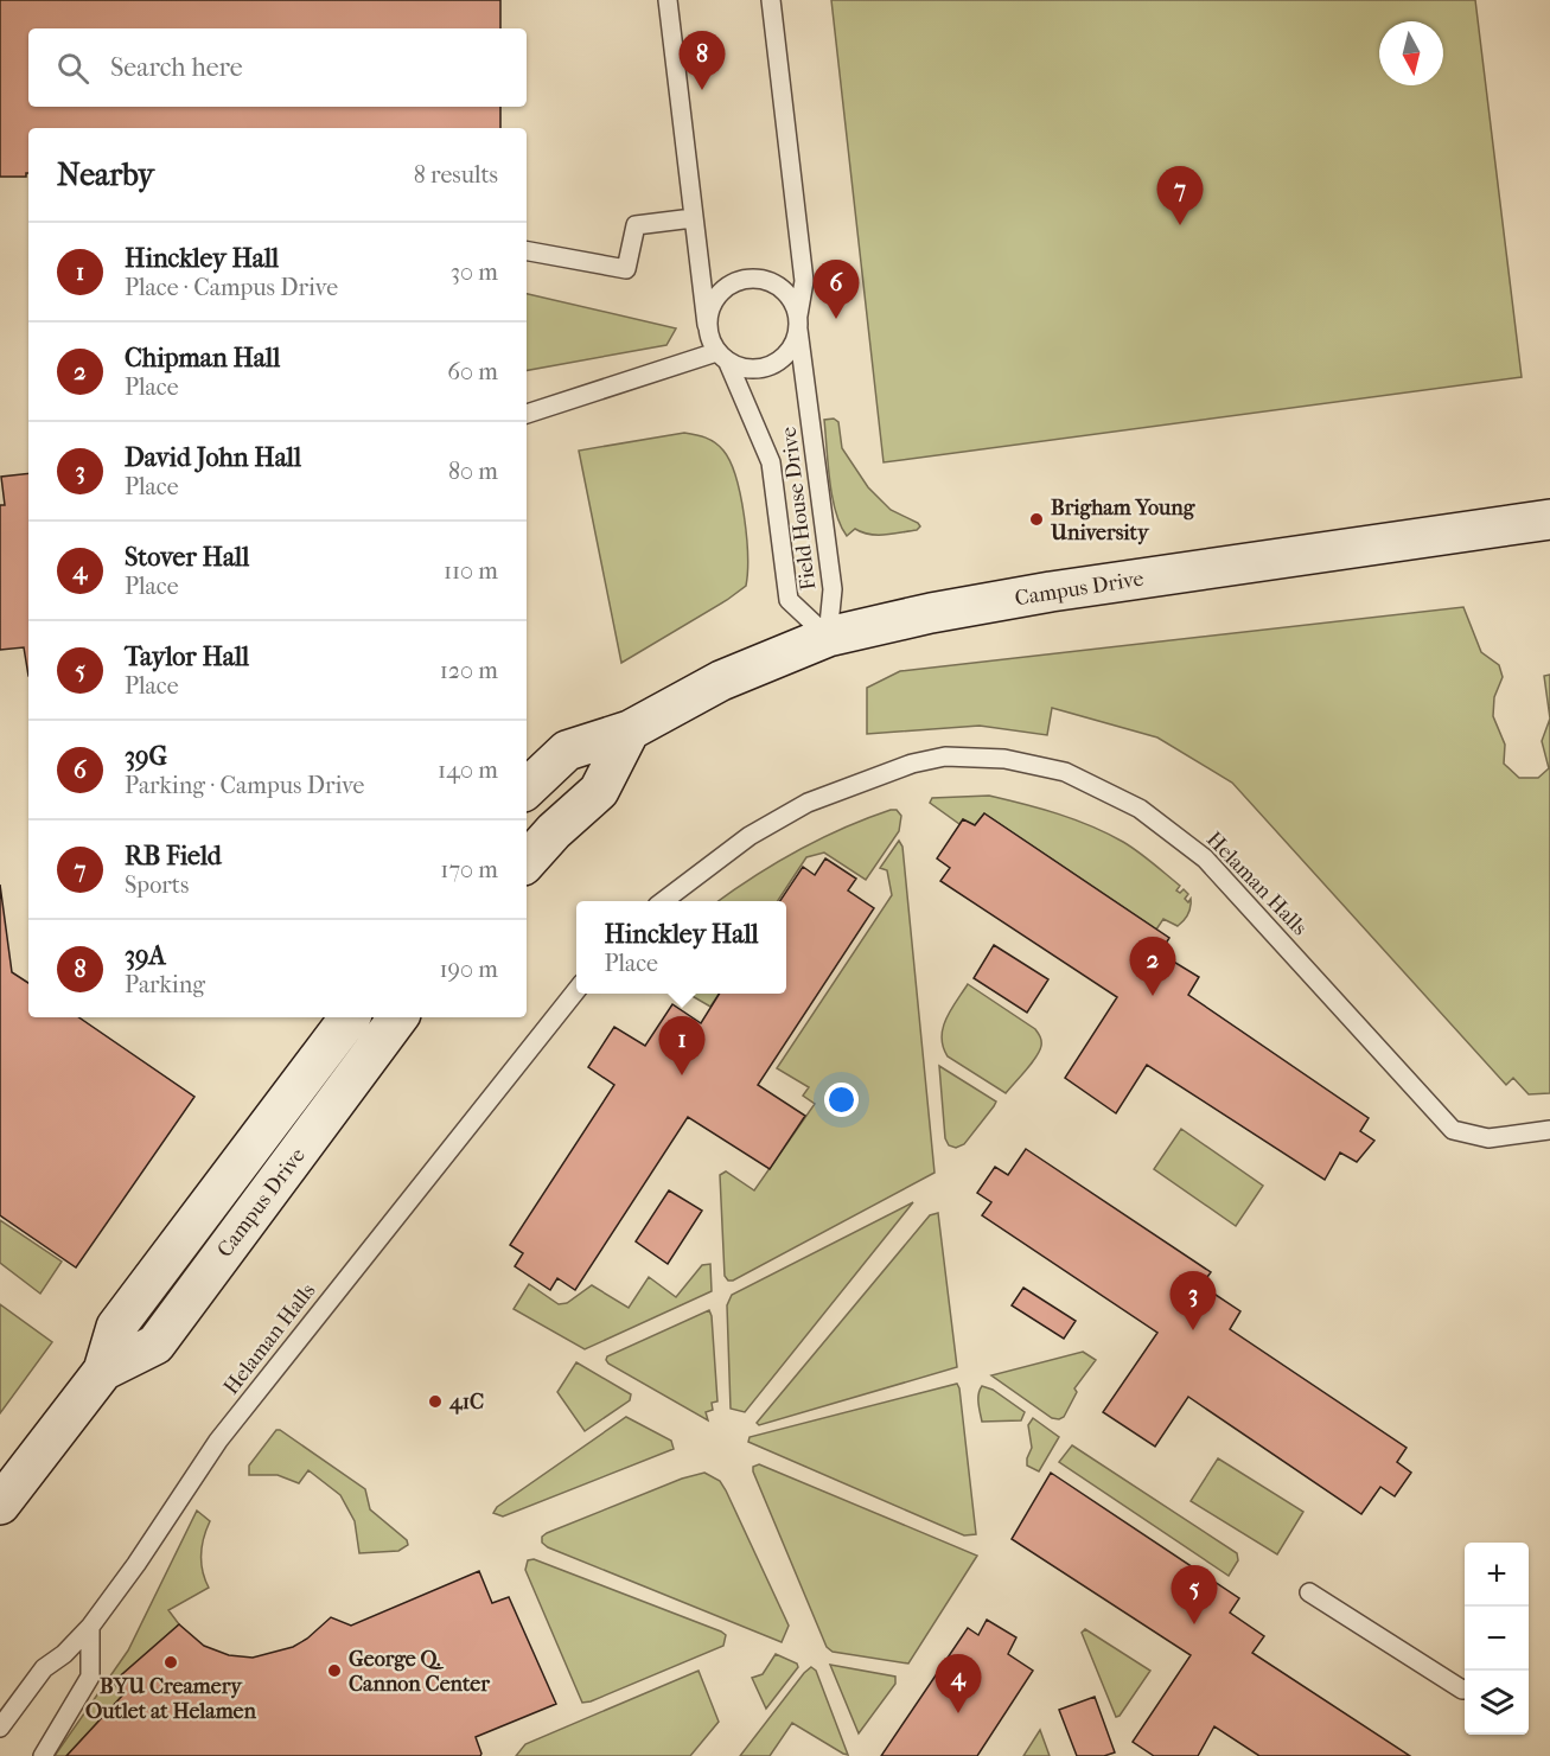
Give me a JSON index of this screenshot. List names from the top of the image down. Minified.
{"streets":{"main road":["Campus Drive"],"lane":["Field House Drive","Helaman Halls"]},"crossings":[["Field House Drive","Campus Drive"]],"places":["Brigham Young University","41C","BYU Creamery Outlet at Helamen","George Q. Cannon Center"],"north":"bottom","page":{"search":"Search here","pins":["8","7","6","2","1","3","5","4"],"heading":["Nearby","8 results"],"list":[{"mark":"1","name":"Hinckley Hall","note":"Place · Campus Drive","value":"30 m"},{"mark":"2","name":"Chipman Hall","note":"Place","value":"60 m"},{"mark":"3","name":"David John Hall","note":"Place","value":"80 m"},{"mark":"4","name":"Stover Hall","note":"Place","value":"110 m"},{"mark":"5","name":"Taylor Hall","note":"Place","value":"120 m"},{"mark":"6","name":"39G","note":"Parking · Campus Drive","value":"140 m"},{"mark":"7","name":"RB Field","note":"Sports","value":"170 m"},{"mark":"8","name":"39A","note":"Parking","value":"190 m"}],"popup":["Hinckley Hall","Place"],"map_buttons":["+","−"]}}
